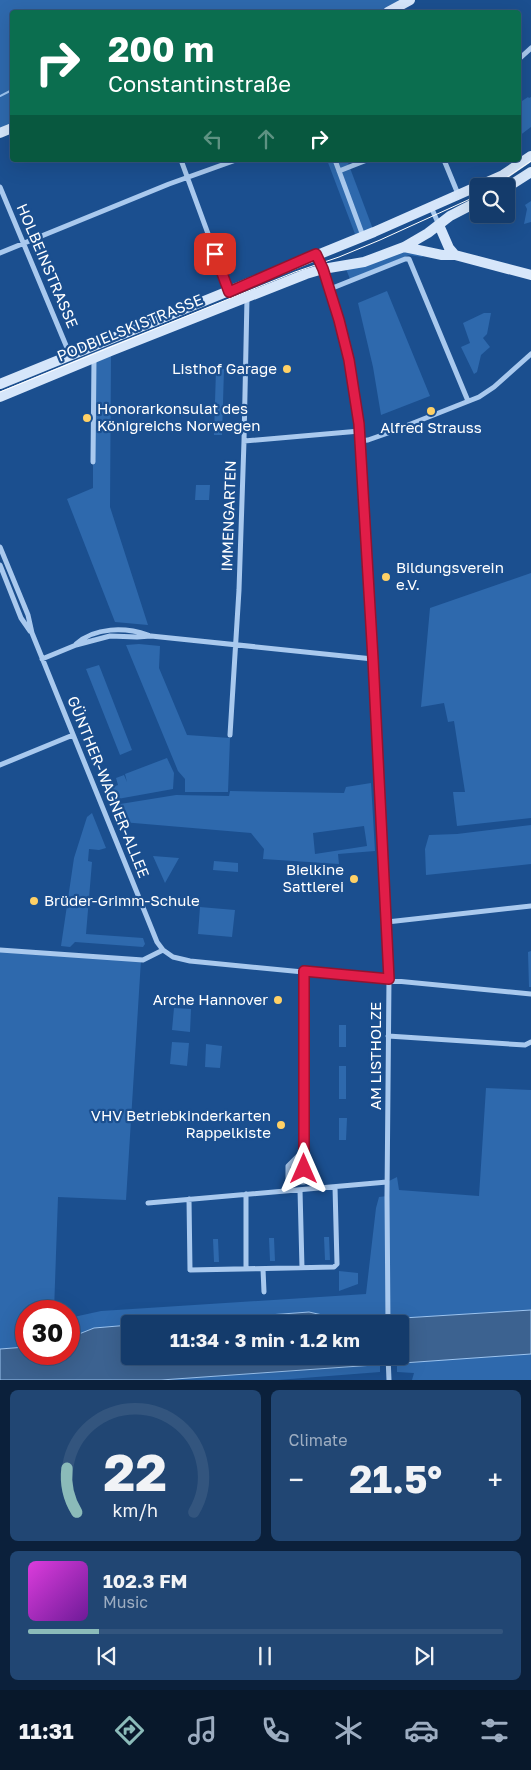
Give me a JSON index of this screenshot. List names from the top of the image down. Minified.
{"streets":{"main road":["PODBIELSKISTRASSE"],"street":["HOLBEINSTRASSE","IMMENGARTEN","GÜNTHER-WAGNER-ALLEE","AM LISTHOLZE"]},"crossings":[["HOLBEINSTRASSE","PODBIELSKISTRASSE"],["PODBIELSKISTRASSE","IMMENGARTEN"],["PODBIELSKISTRASSE","AM LISTHOLZE"]],"places":["Listhof Garage","Alfred Strauss","Honorarkonsulat des Königreichs Norwegen","Bildungsverein e.V.","Bielkine Sattlerei","Brüder-Grimm-Schule","Arche Hannover","VHV Betriebkinderkarten Rappelkiste"],"page":{"turn":["200 m","Constantinstraße"],"limit":"30","trip":"11:34 · 3 min · 1.2 km","tile":"Climate","heat":["−","21.5°","+"],"song":["102.3 FM","Music"],"tabs":"11:31","gauge":["22","km/h"]}}
